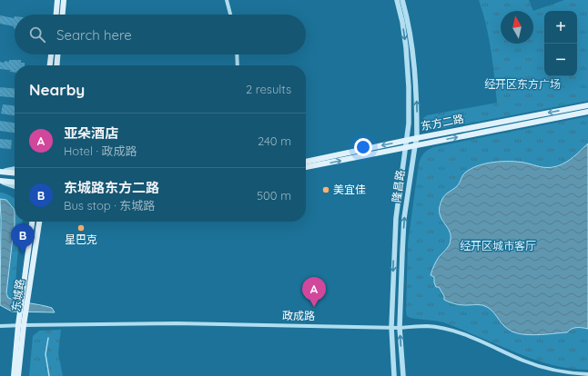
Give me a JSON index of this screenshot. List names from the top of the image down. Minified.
{"streets":{"main road":["东方二路","东城路"],"street":["隆昌路","政成路"]},"crossings":[["东方二路","隆昌路"],["隆昌路","政成路"],["东城路","政成路"]],"parks":["经开区东方广场","经开区城市客厅"],"places":["美宜佳","星巴克"],"north":"top","page":{"map_buttons":["+","−"],"search":"Search here","heading":["Nearby","2 results"],"list":[{"mark":"A","name":"亚朵酒店","note":"Hotel · 政成路","value":"240 m"},{"mark":"B","name":"东城路东方二路","note":"Bus stop · 东城路","value":"500 m"}],"pins":["B","A"]}}
